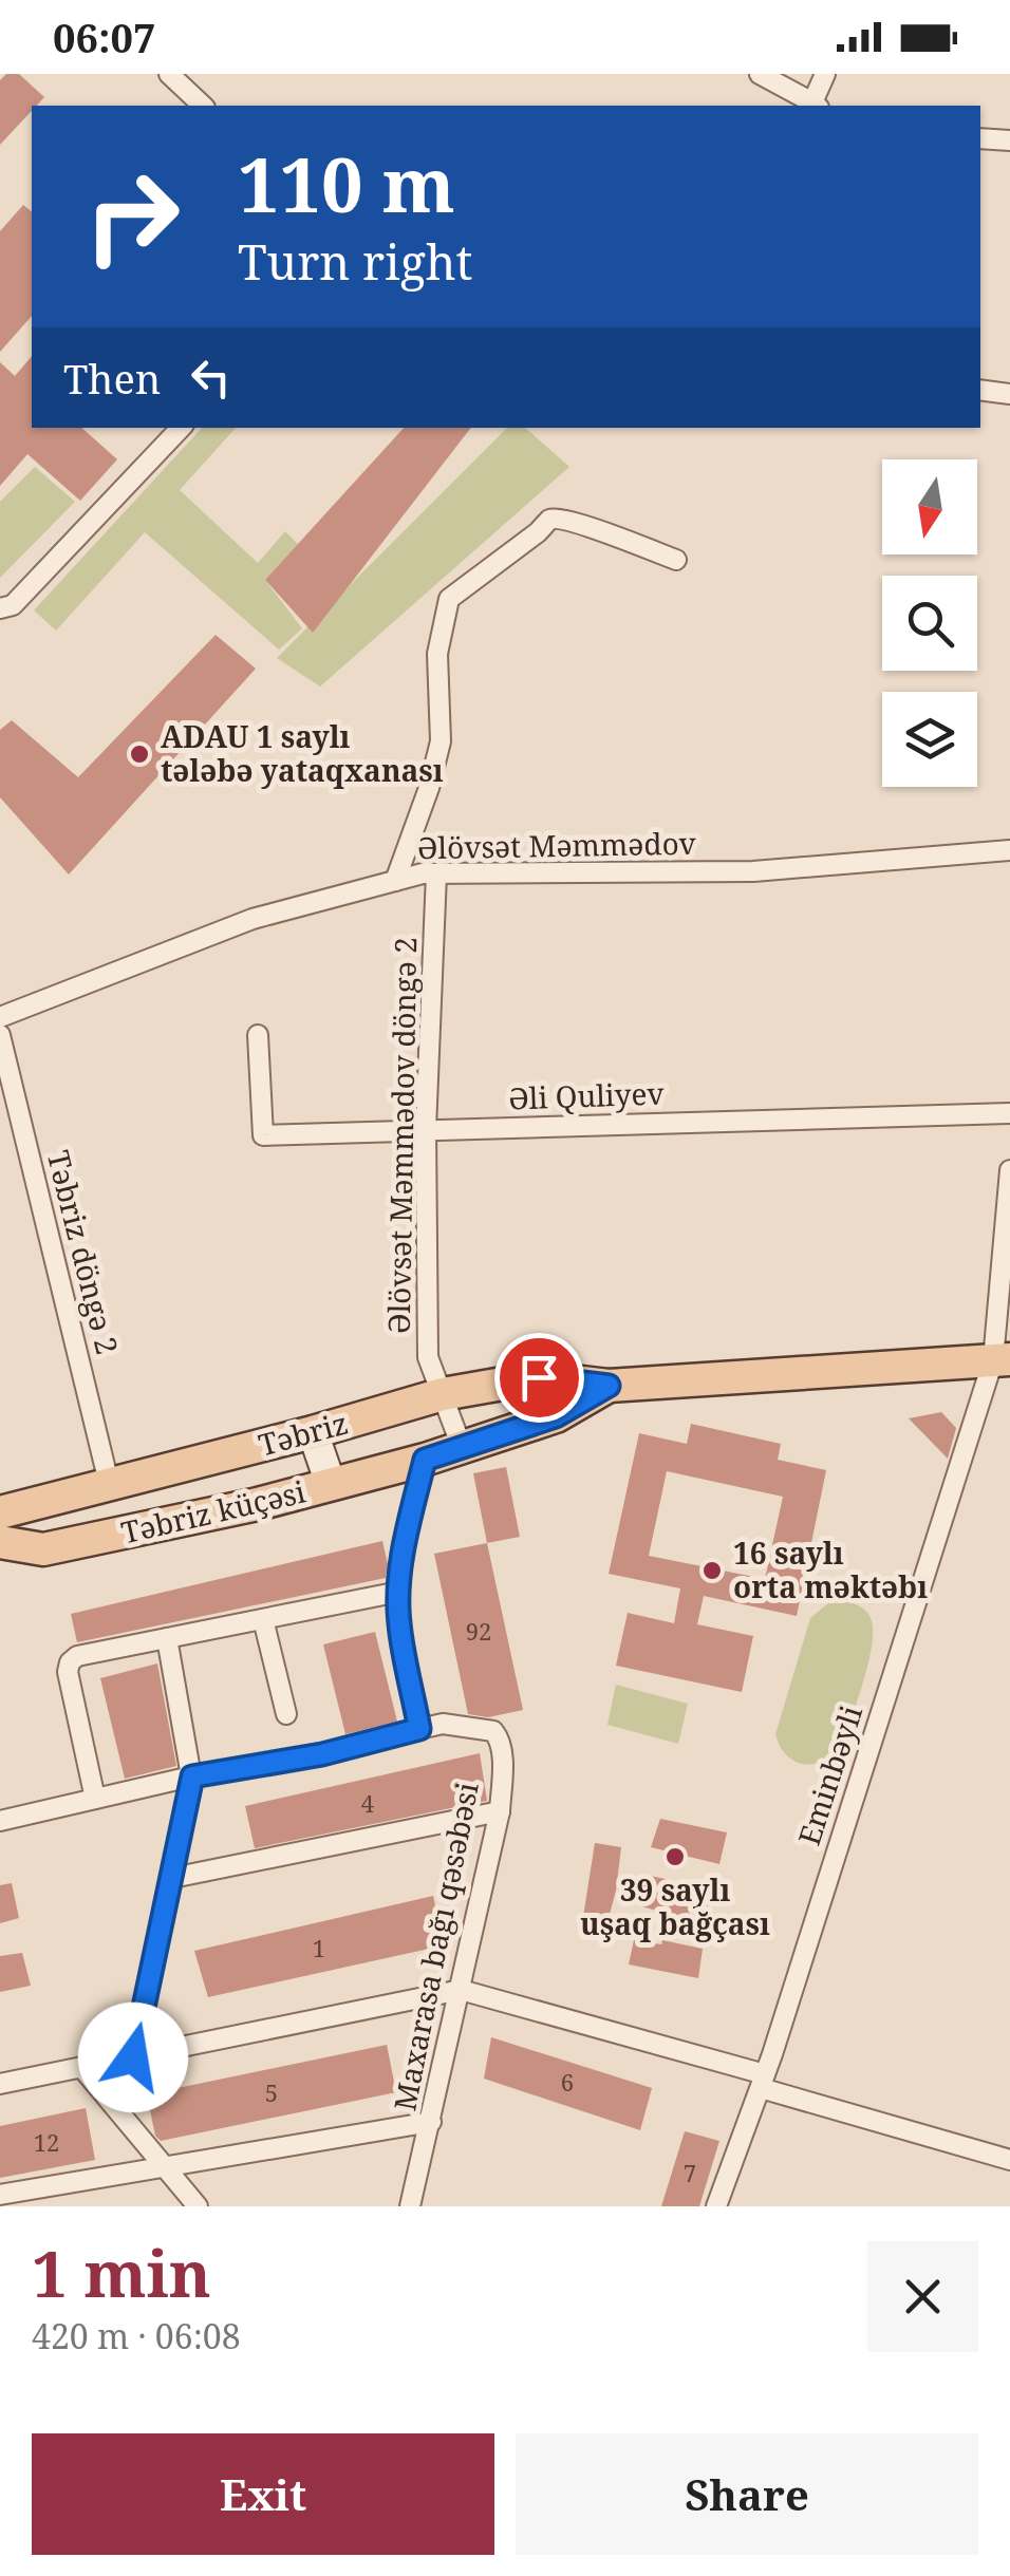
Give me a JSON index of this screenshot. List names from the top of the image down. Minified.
{"streets":{"main road":["Təbriz","Təbriz küçəsi"],"street":["Əlövsət Məmmədov","Əli Quliyev","Əlövsət Məmmədov döngə 2","Təbriz döngə 2","Eminbəyli","Maxarasa bağı qəsəbəsi"]},"crossings":[["Əlövsət Məmmədov","Əlövsət Məmmədov döngə 2"],["Əli Quliyev","Əlövsət Məmmədov döngə 2"],["Əlövsət Məmmədov döngə 2","Təbriz"],["Təbriz döngə 2","Təbriz"],["Təbriz","Təbriz küçəsi"],["Təbriz","Eminbəyli"]],"places":["ADAU 1 saylı tələbə yataqxanası","16 saylı orta məktəbı","39 saylı uşaq bağçası"],"house_numbers":["92","4","1","6","5","12","7"],"north":"bottom","page":{"status":"06:07","turn":["110 m","Turn right"],"then":"Then","heading":["1 min","420 m · 06:08"],"buttons":["Exit","Share"]}}
